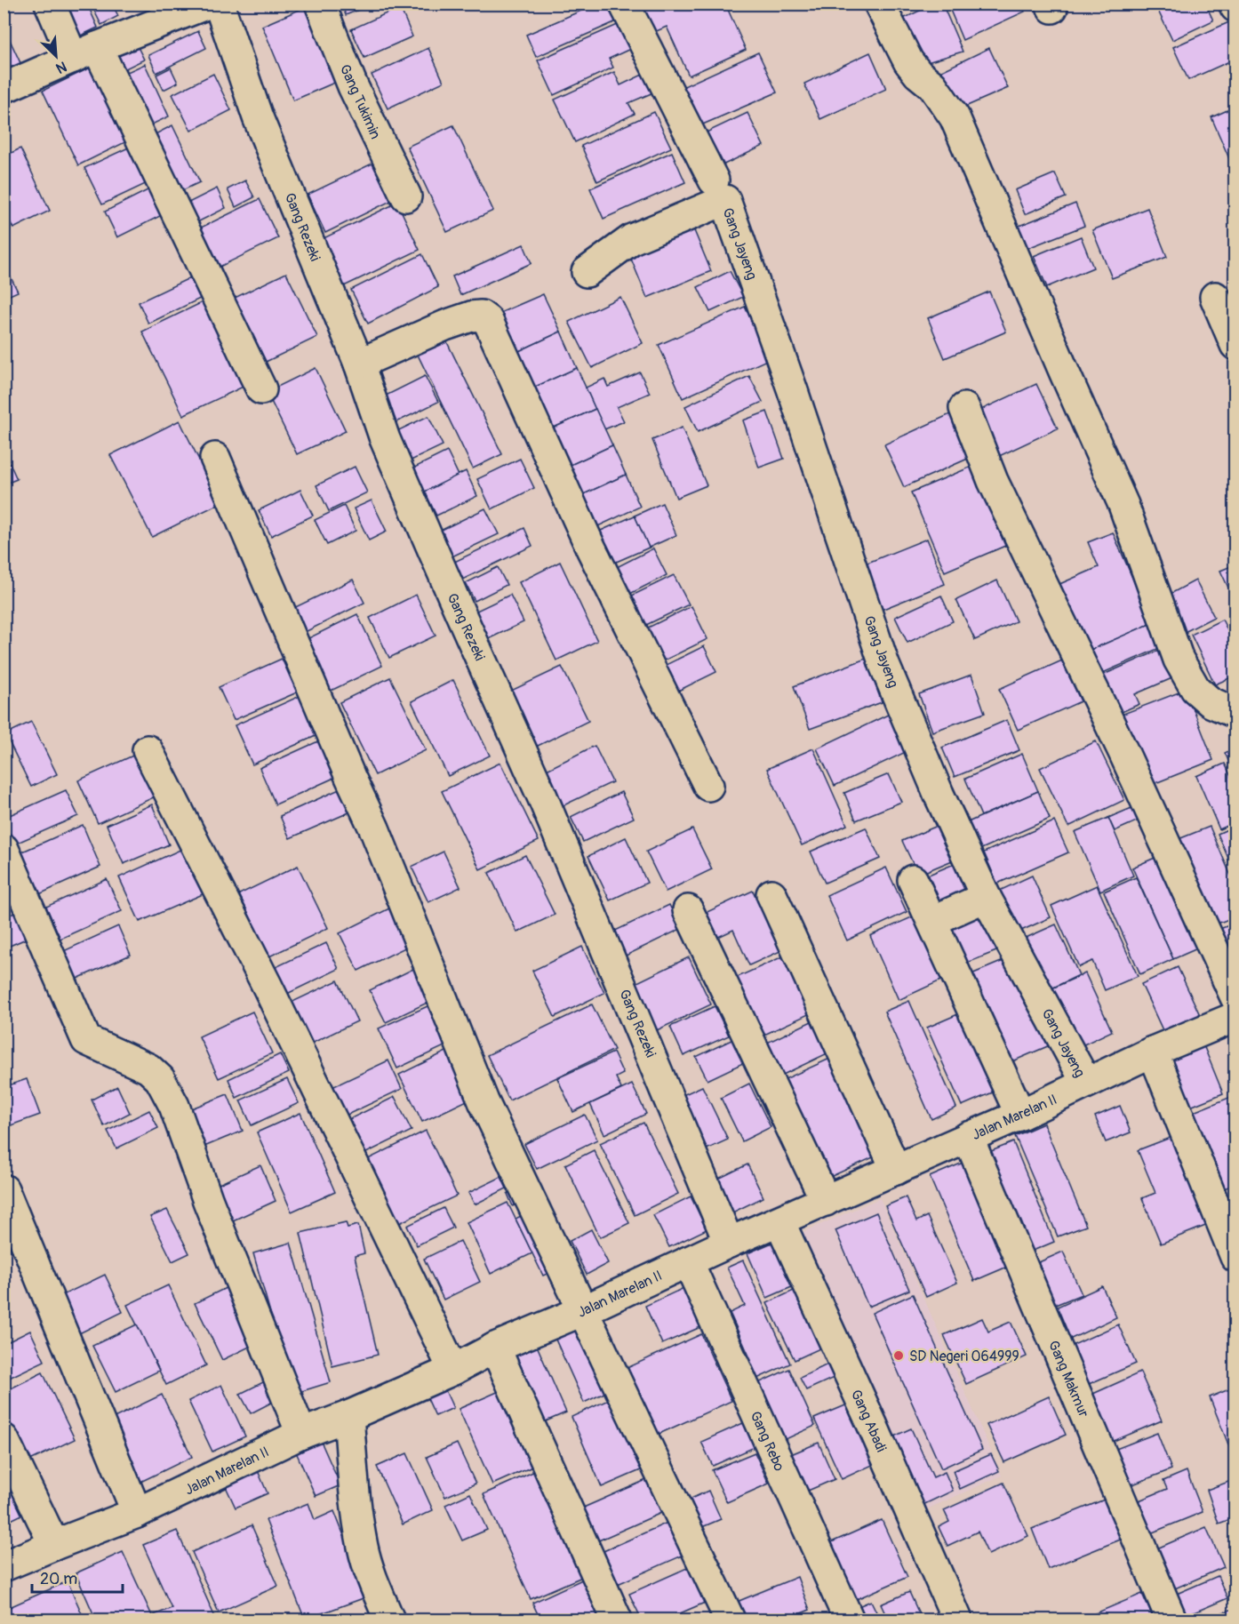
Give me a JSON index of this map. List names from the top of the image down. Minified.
{"streets":{"street":["Gang Tukimin","Gang Rezeki","Gang Jayeng","Jalan Marelan II","Gang Makmur","Gang Abadi","Gang Rebo"]},"crossings":[["Gang Rezeki","Jalan Marelan II"],["Gang Jayeng","Jalan Marelan II"],["Jalan Marelan II","Gang Makmur"],["Jalan Marelan II","Gang Abadi"],["Jalan Marelan II","Gang Rebo"]],"places":["SD Negeri 064999"],"scale_bar":"20 m","north":"bottom right"}
